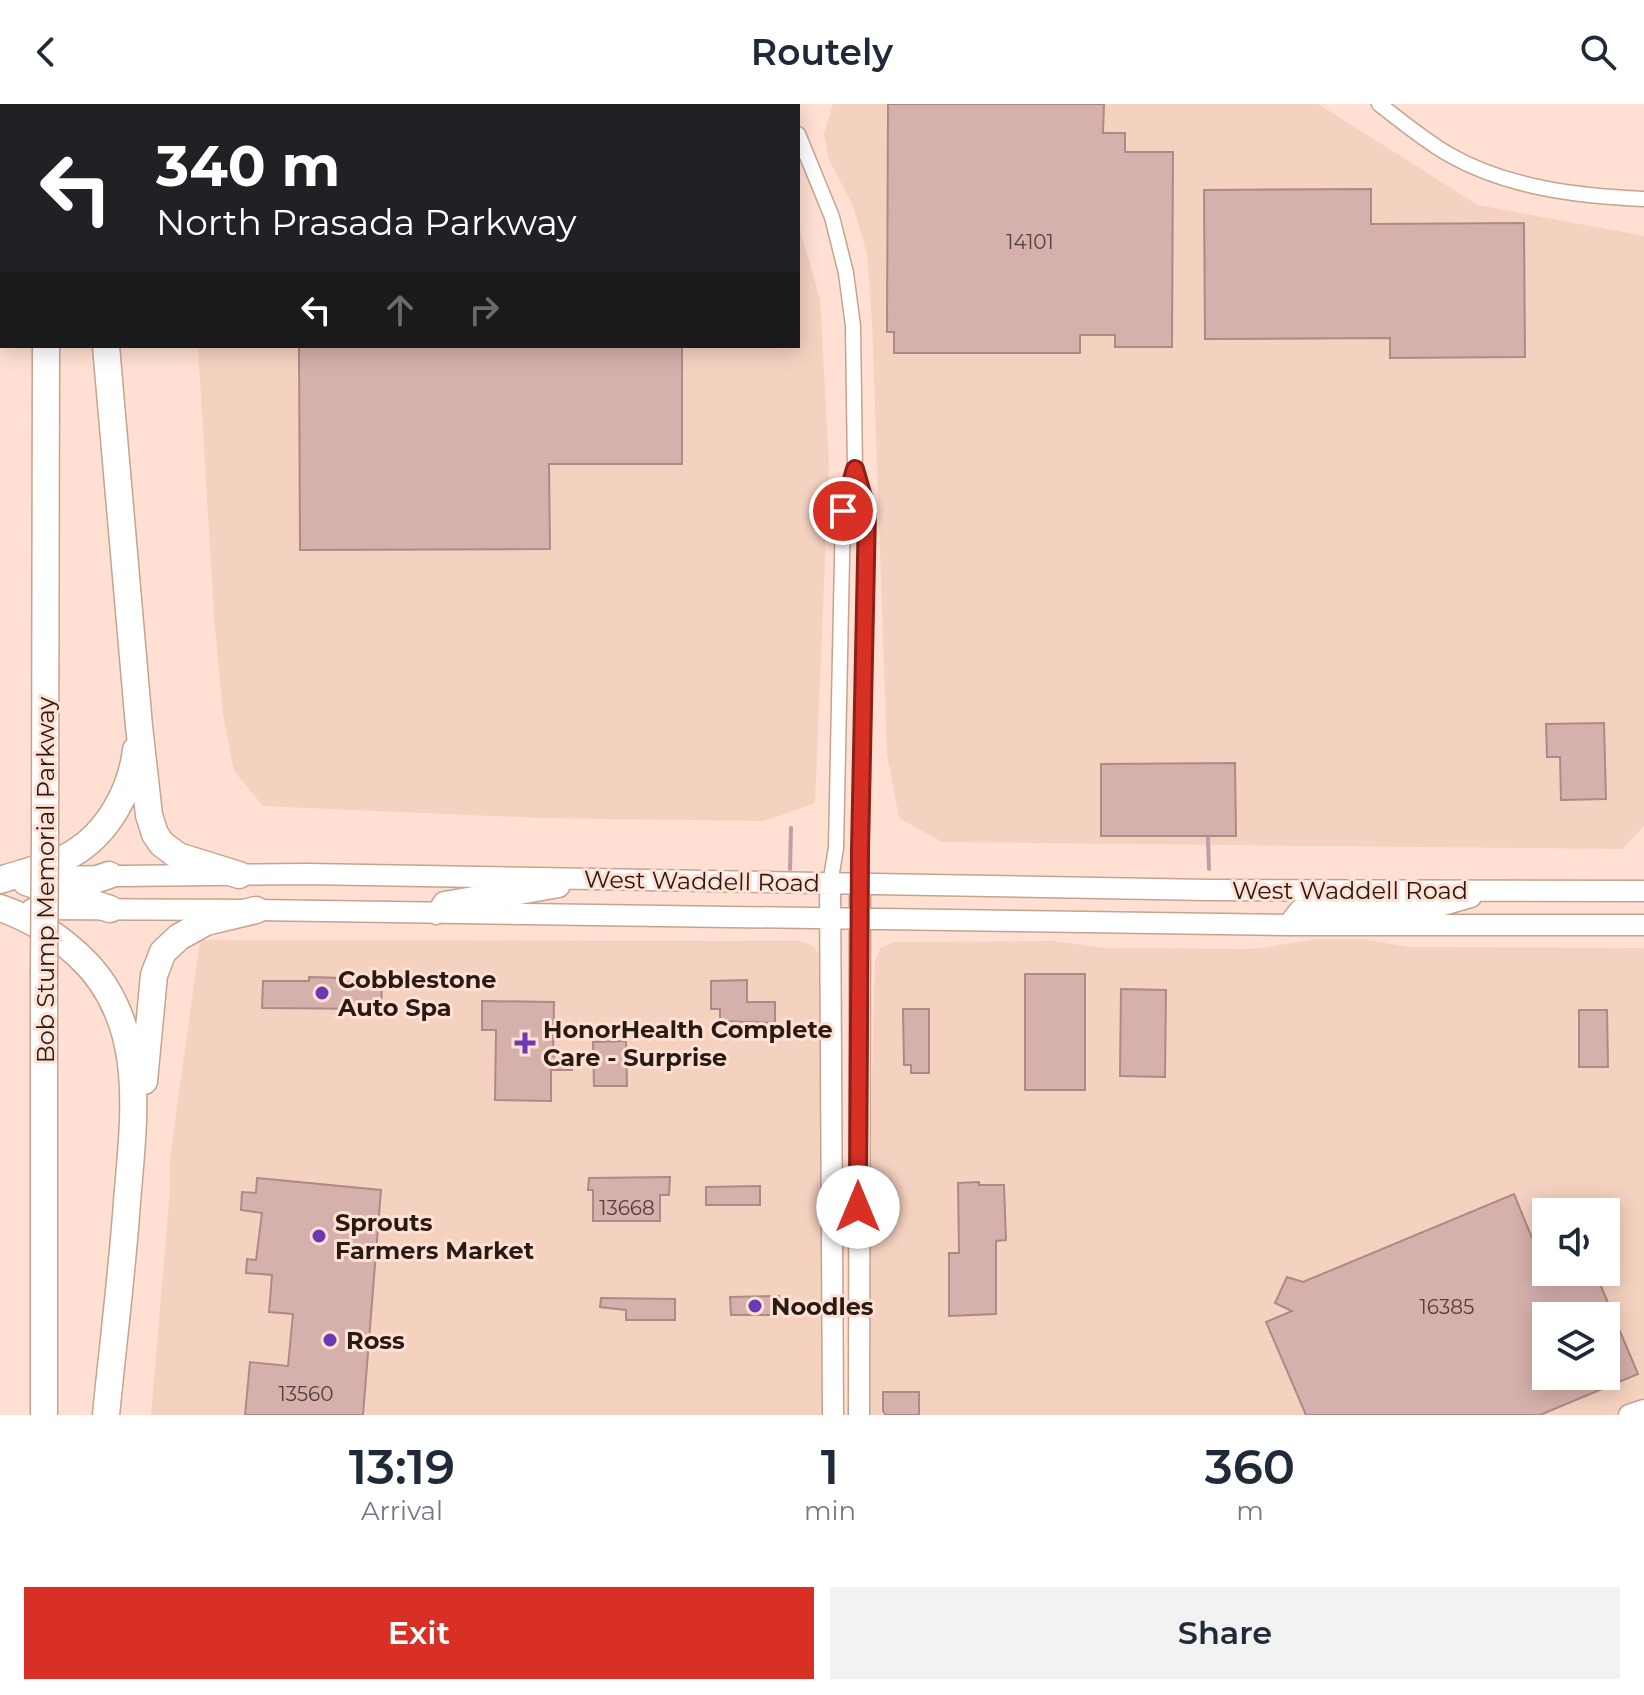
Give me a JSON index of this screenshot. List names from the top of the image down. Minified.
{"streets":{"highway":["Bob Stump Memorial Parkway"],"main road":["West Waddell Road"]},"places":{"other":["Cobblestone Auto Spa","Sprouts Farmers Market","Noodles","Ross"],"health":["HonorHealth Complete Care - Surprise"]},"house_numbers":["14101","13668","16385","13560"],"page":{"header":"Routely","turn":["340 m","North Prasada Parkway"],"eta":["13:19","Arrival","1","min","360","m"],"buttons":["Exit","Share"]}}
